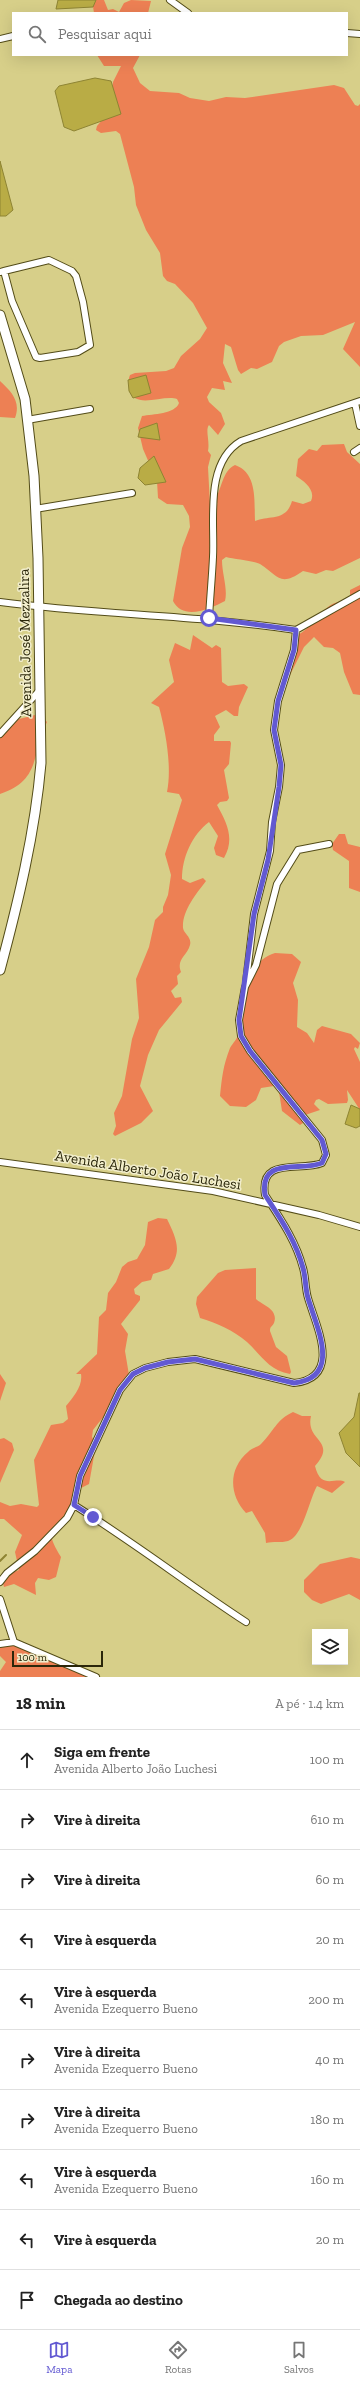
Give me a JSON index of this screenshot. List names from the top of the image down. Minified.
{"streets":{"main road":["Avenida José Mezzalira"],"street":["Avenida Alberto João Luchesi"]},"scale_bar":"100 m","page":{"search":"Pesquisar aqui","scale":"100 m","heading":["18 min","A pé · 1.4 km"],"list":[["Siga em frente","Avenida Alberto João Luchesi","100 m"],["Vire à direita","610 m"],["Vire à direita","60 m"],["Vire à esquerda","20 m"],["Vire à esquerda","Avenida Ezequerro Bueno","200 m"],["Vire à direita","Avenida Ezequerro Bueno","40 m"],["Vire à direita","Avenida Ezequerro Bueno","180 m"],["Vire à esquerda","Avenida Ezequerro Bueno","160 m"],["Vire à esquerda","20 m"],"Chegada ao destino"],"nav":["Mapa","Rotas","Salvos"]}}
